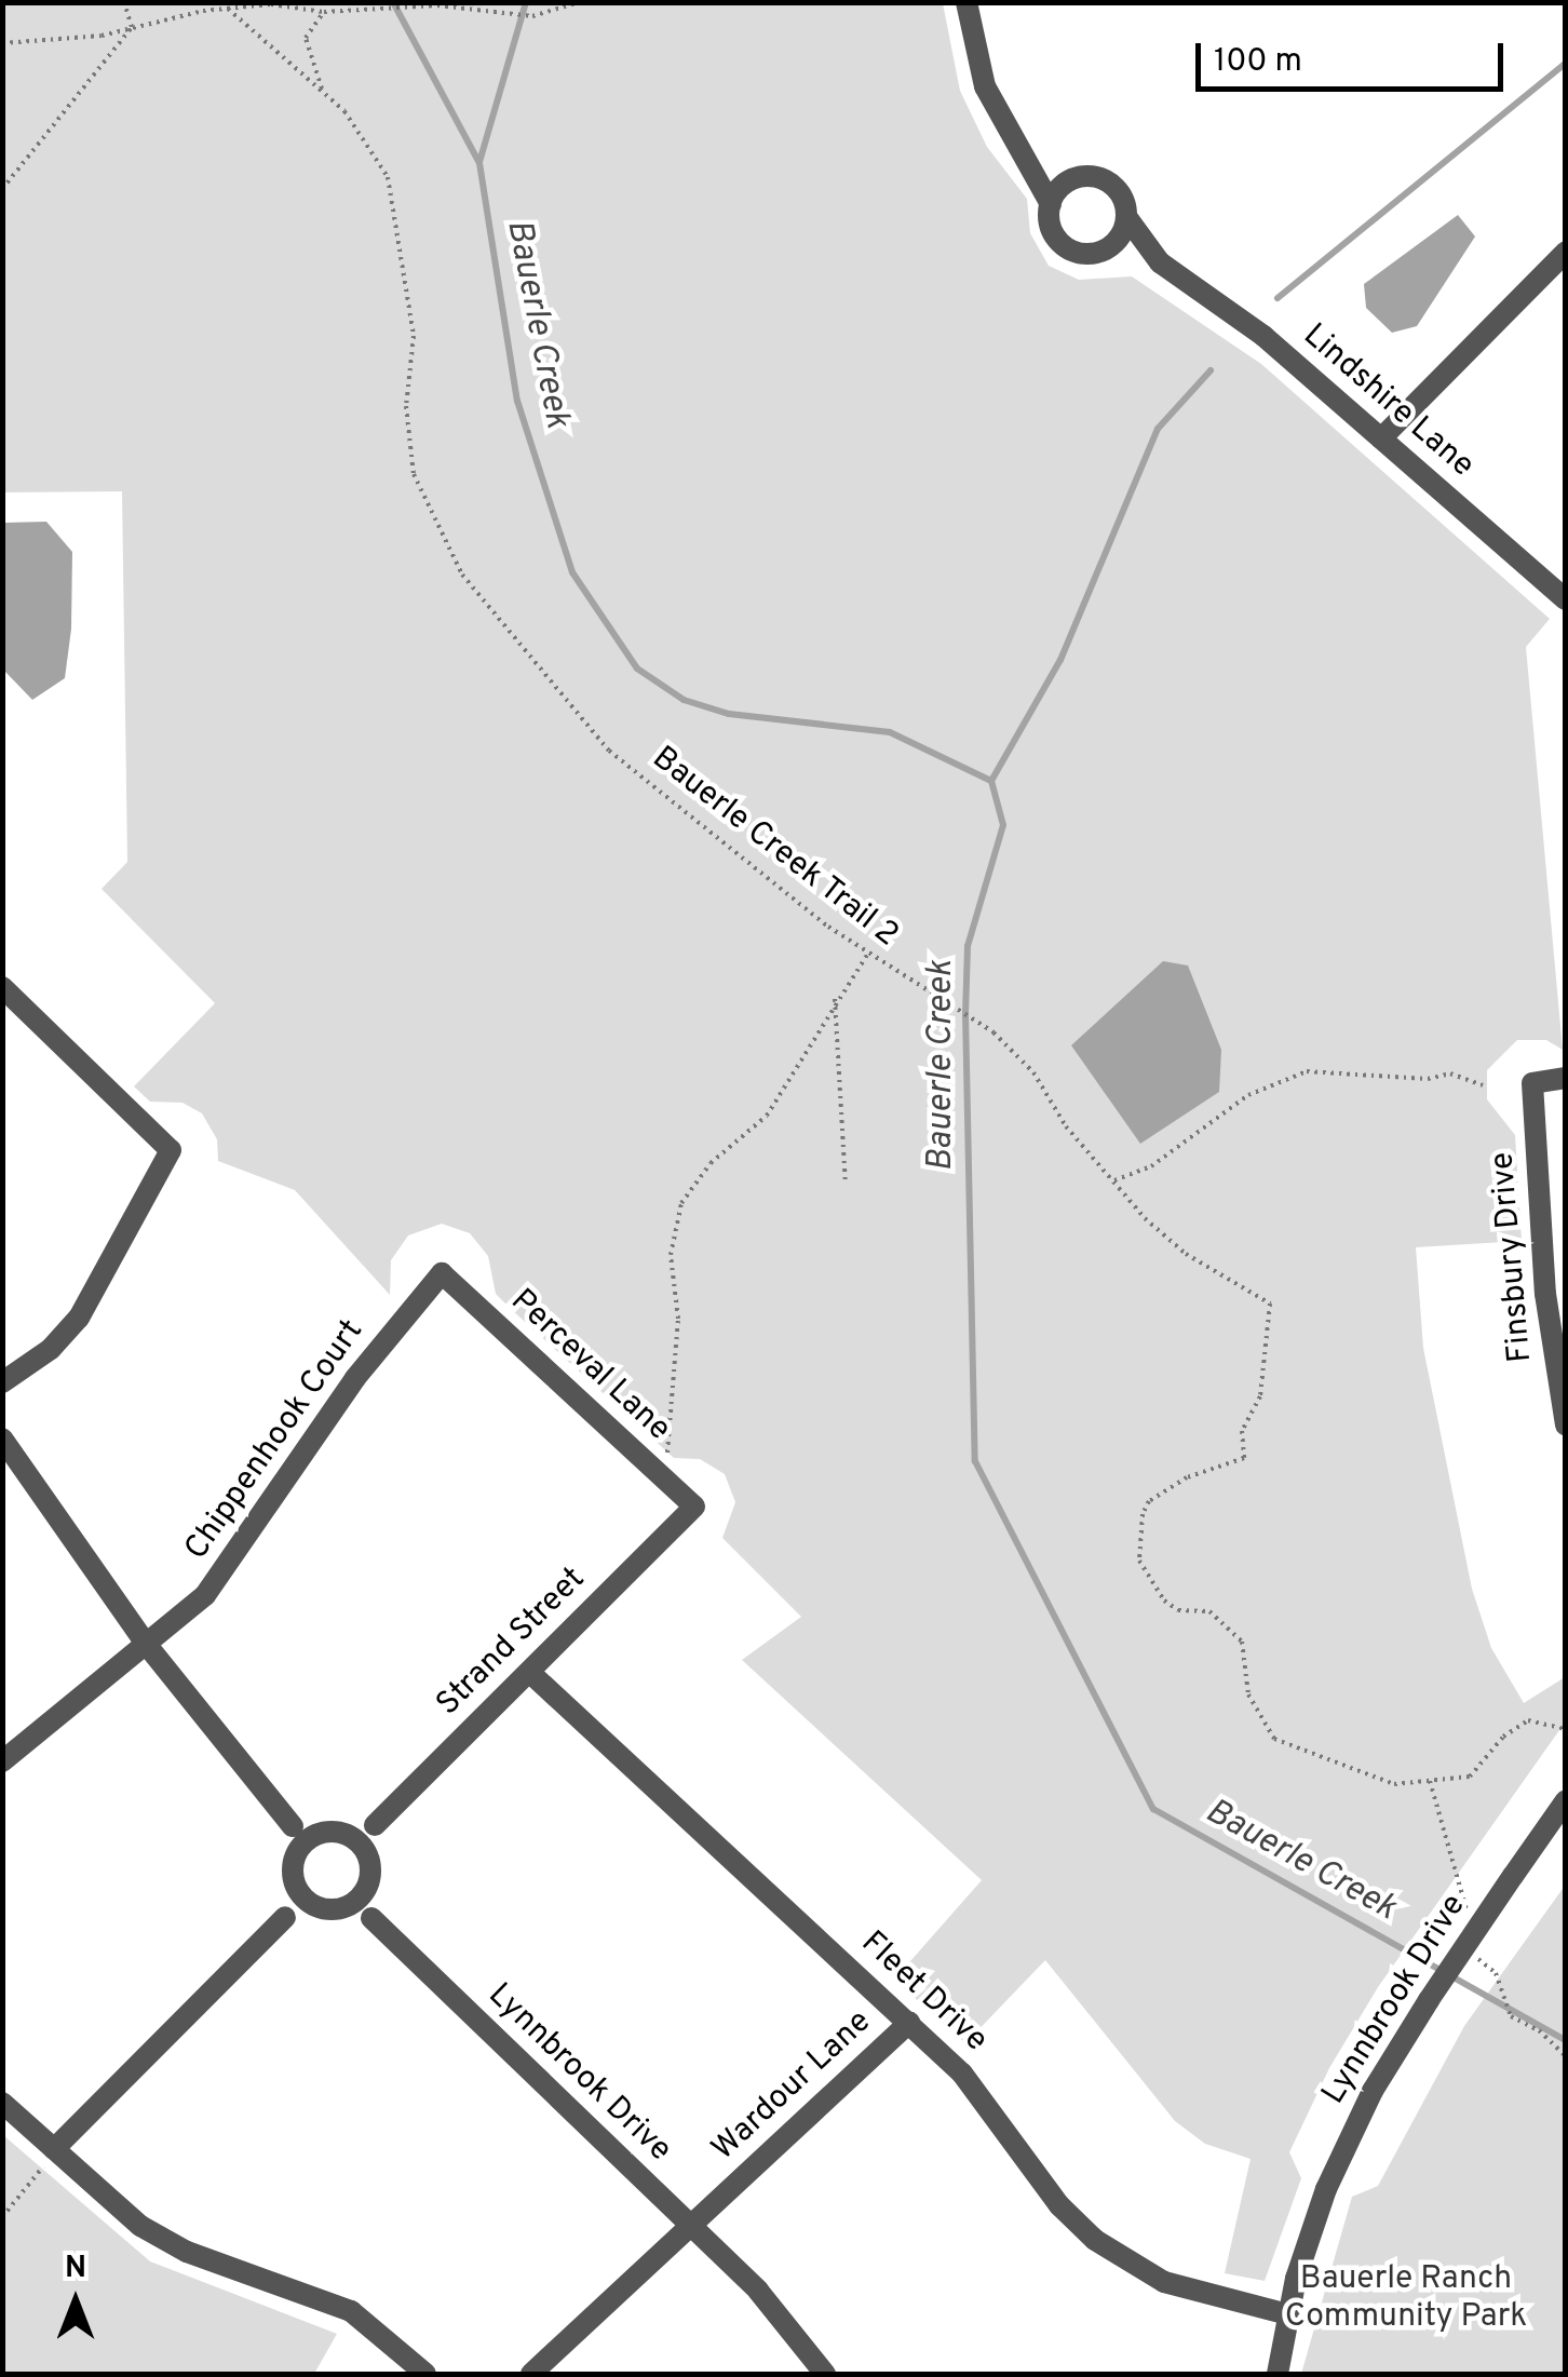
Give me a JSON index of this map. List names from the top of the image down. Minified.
{"streets":{"street":["Lindshire Lane","Finsbury Drive","Perceval Lane","Chippenhook Court","Strand Street","Fleet Drive","Lynnbrook Drive","Wardour Lane"],"path":["Bauerle Creek Trail 2"]},"crossings":[["Perceval Lane","Chippenhook Court"],["Perceval Lane","Strand Street"],["Strand Street","Fleet Drive"],["Strand Street","Lynnbrook Drive"],["Fleet Drive","Lynnbrook Drive"],["Fleet Drive","Wardour Lane"],["Lynnbrook Drive","Wardour Lane"]],"water":["Bauerle Creek"],"parks":["Bauerle Ranch Community Park"],"scale_bar":"100 m","north":"top"}
